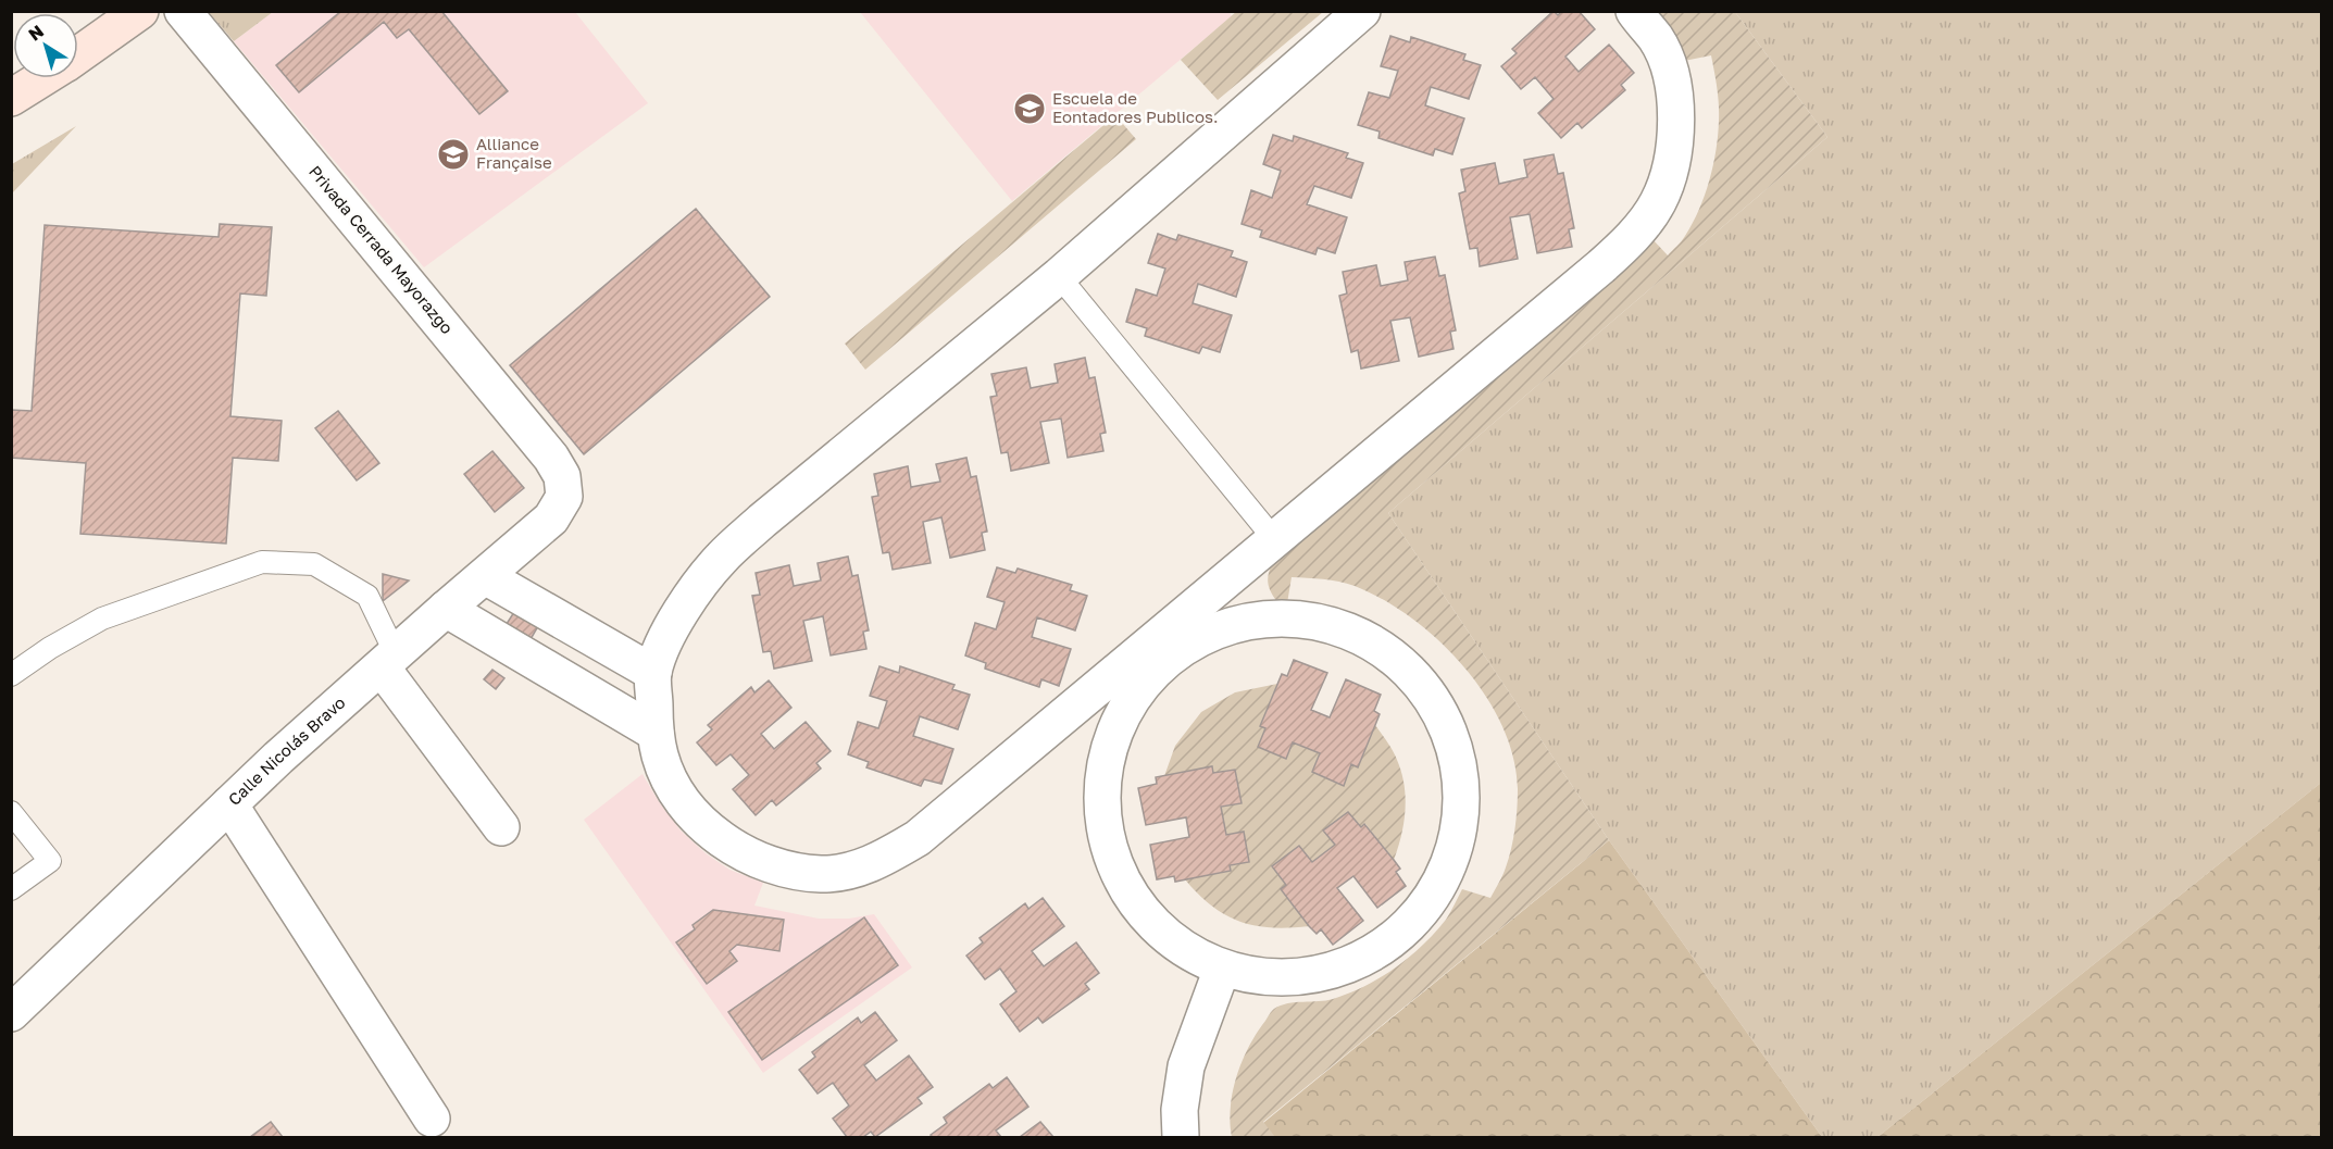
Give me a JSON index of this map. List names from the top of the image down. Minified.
{"streets":{"street":["Privada Cerrada Mayorazgo","Calle Nicolás Bravo"]},"crossings":[["Privada Cerrada Mayorazgo","Calle Nicolás Bravo"]],"places":{"school or university":["Escuela de Eontadores Publicos.","Alliance Française"]},"north":"top left"}
